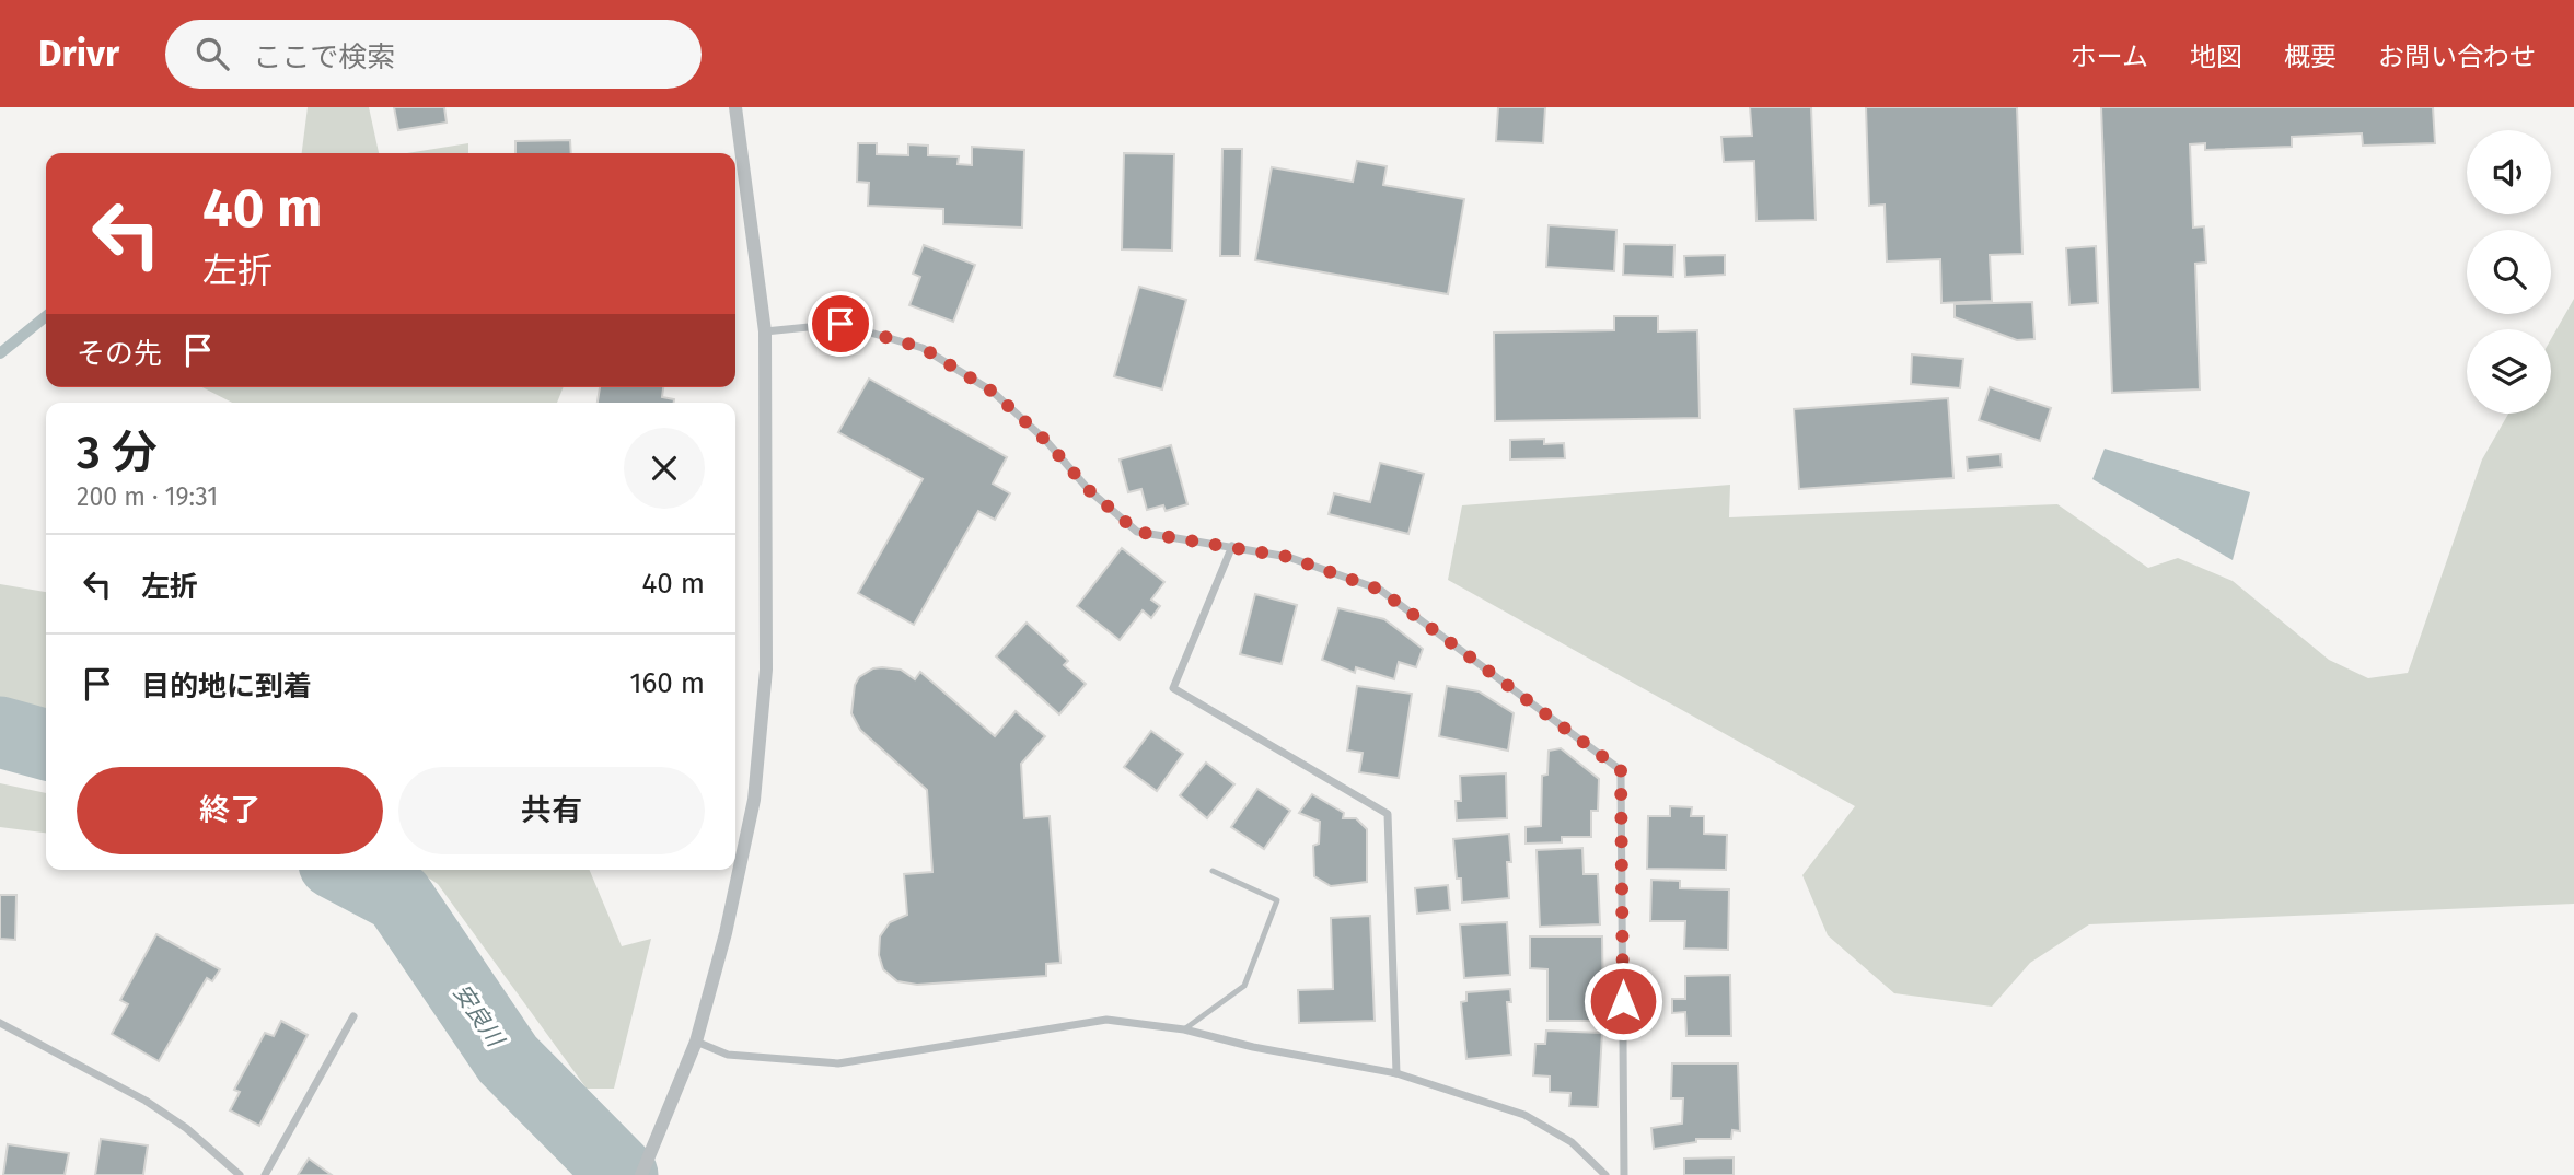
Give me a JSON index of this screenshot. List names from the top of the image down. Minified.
{"water":["安良川"],"page":{"header":"Drivr","search":"ここで検索","nav":["ホーム","地図","概要","お問い合わせ"],"turn":["40 m","左折"],"then":"その先","heading":["3 分","200 m · 19:31"],"list":[{"name":"左折","value":"40 m"},{"name":"目的地に到着","value":"160 m"}],"buttons":["終了","共有"]}}
